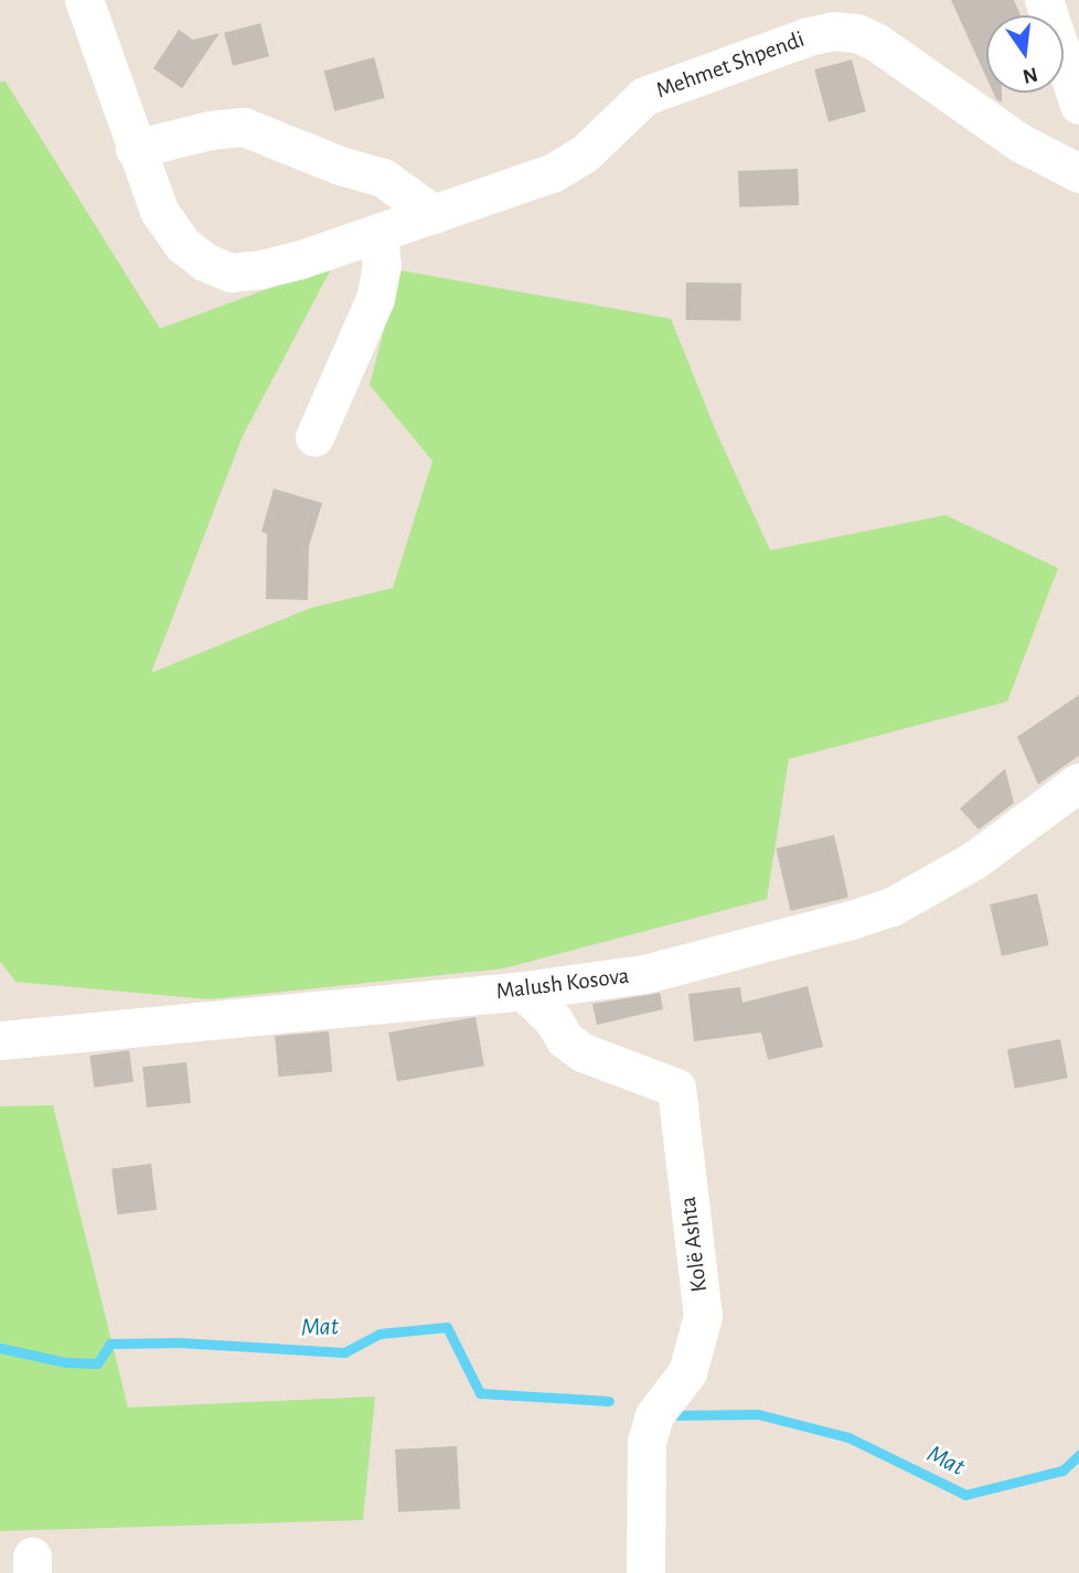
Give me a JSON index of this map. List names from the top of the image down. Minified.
{"streets":{"street":["Mehmet Shpendi","Malush Kosova","Kolë Ashta"]},"crossings":[["Malush Kosova","Kolë Ashta"]],"water":["Mat"],"north":"bottom"}
